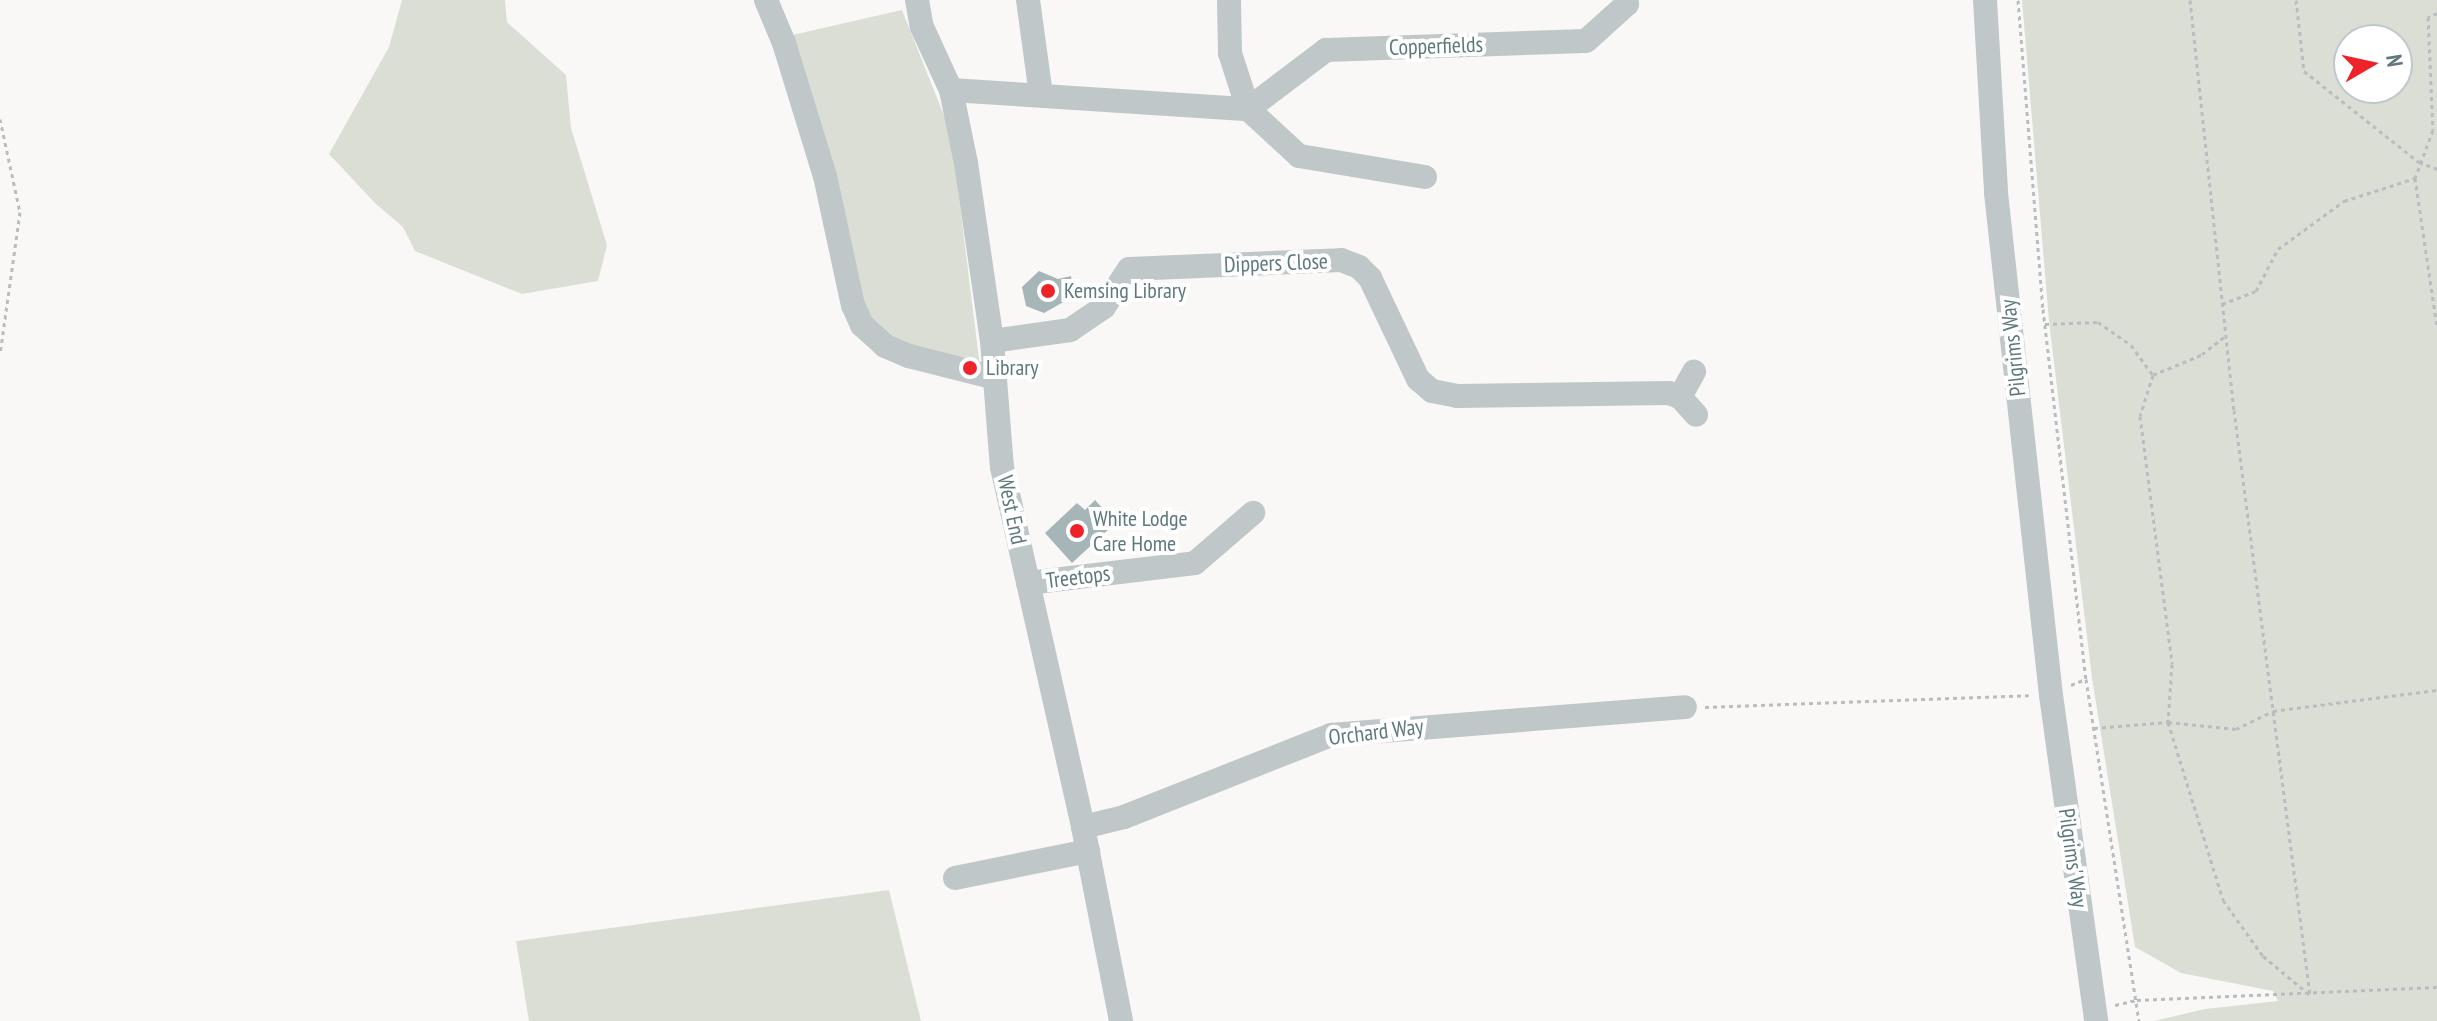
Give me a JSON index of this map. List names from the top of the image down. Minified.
{"streets":{"street":["Copperfields","Dippers Close","Pilgrims Way","West End","Treetops","Orchard Way","Pilgrims' Way"]},"crossings":[["Dippers Close","West End"],["Pilgrims Way","Pilgrims' Way"],["West End","Treetops"],["West End","Orchard Way"]],"places":["Kemsing Library","Library","White Lodge Care Home"],"north":"right"}
